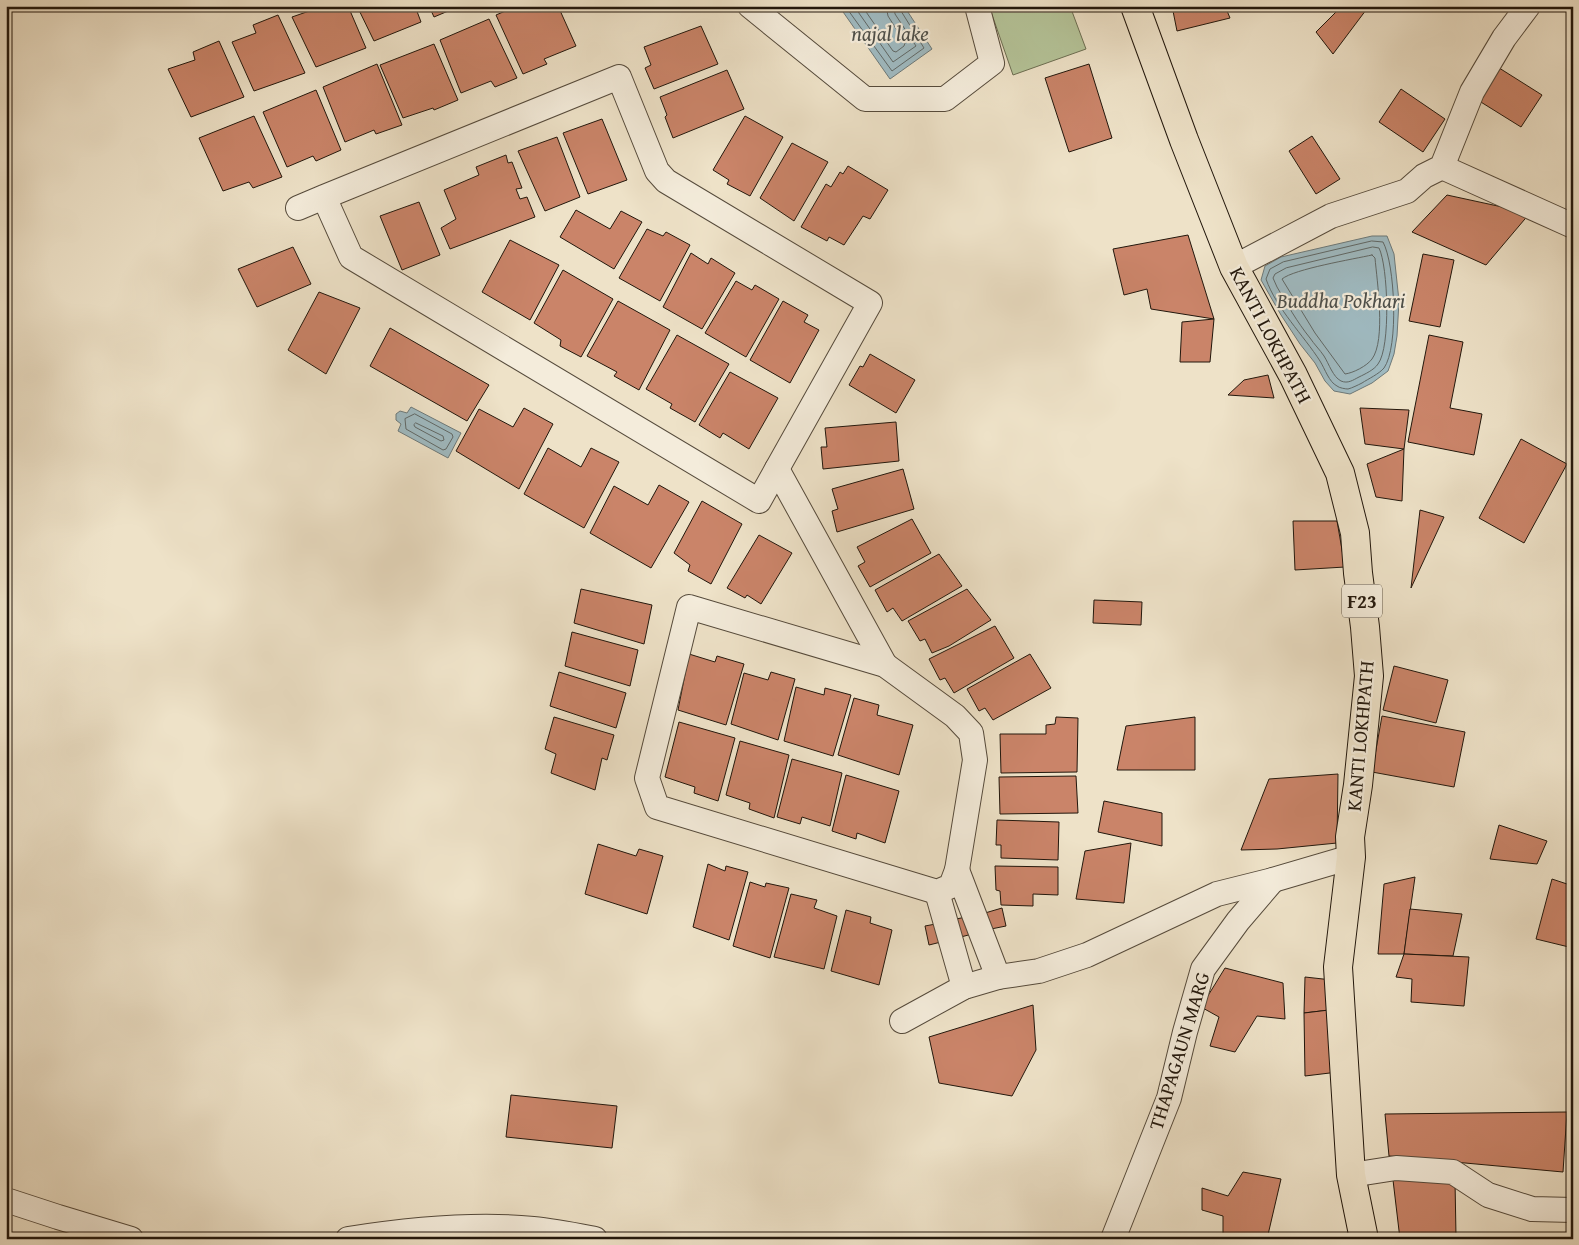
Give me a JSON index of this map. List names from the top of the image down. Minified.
{"streets":{"main road":["KANTI LOKHPATH","F23"],"street":["THAPAGAUN MARG"]},"water":["najal lake","Buddha Pokhari"]}
